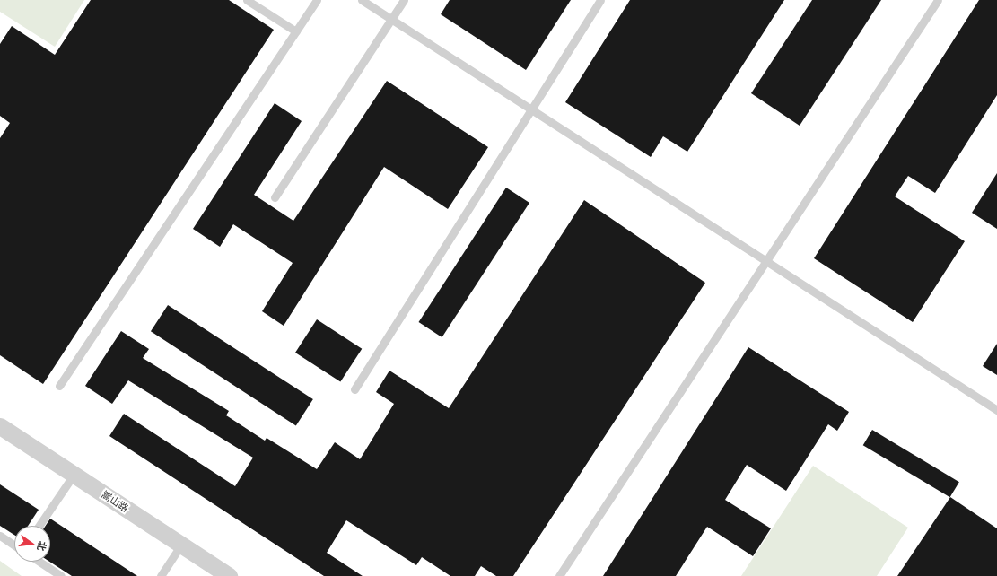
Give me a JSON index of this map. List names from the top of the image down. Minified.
{"streets":{"street":["嵩山路"]},"north":"right"}
